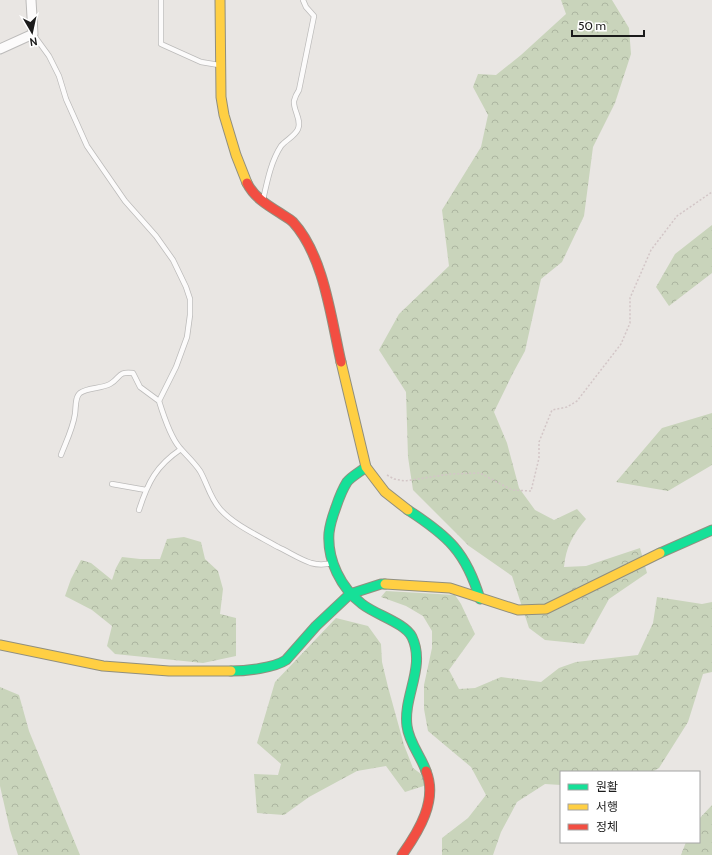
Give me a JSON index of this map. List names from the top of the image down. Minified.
{"legend":["원활","서행","정체"],"scale_bar":"50 m","north":"bottom"}
